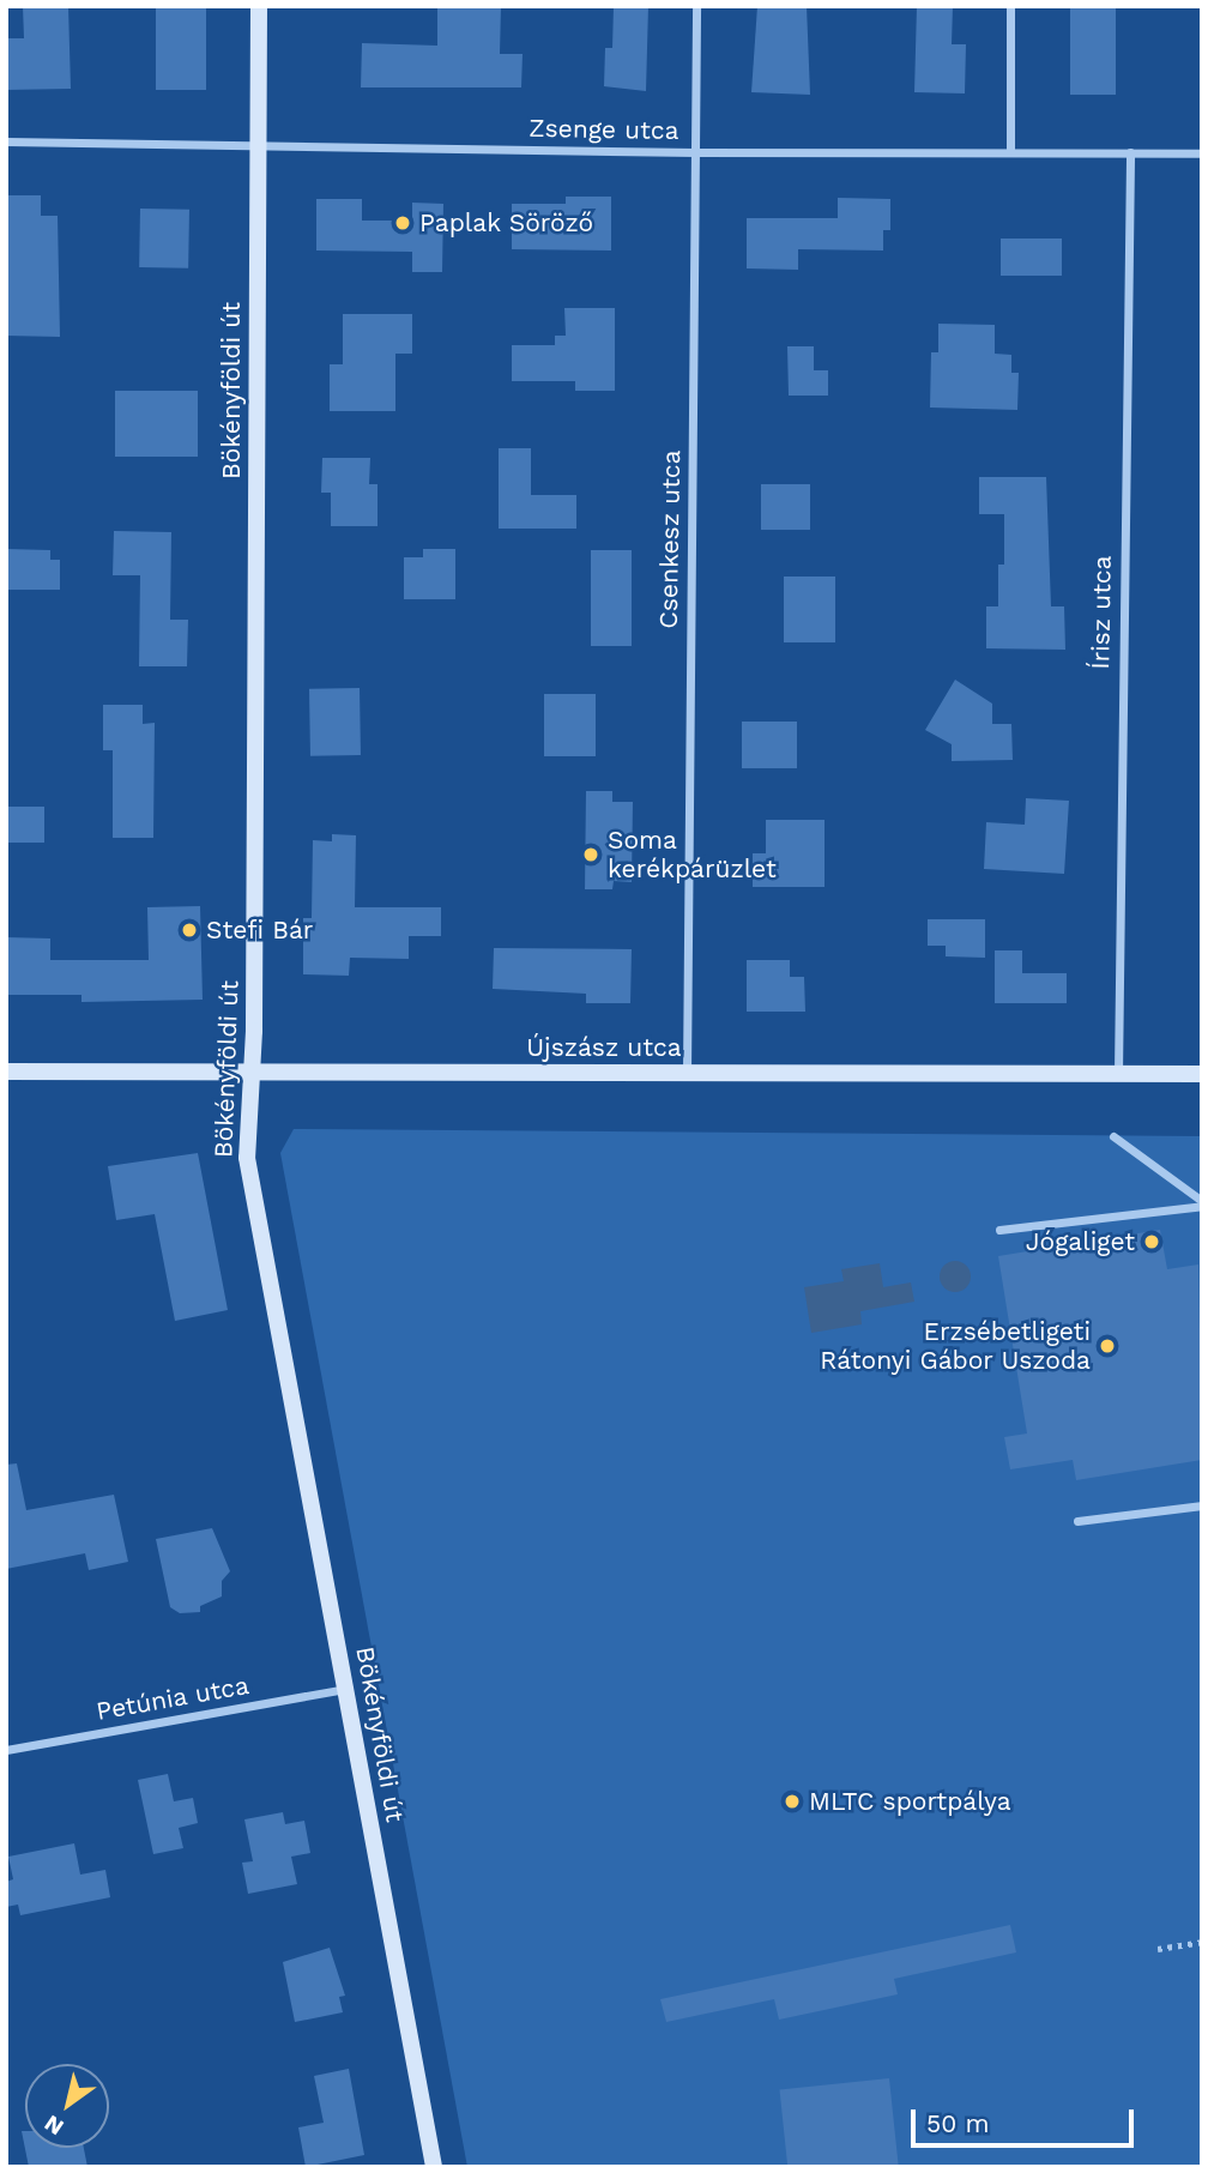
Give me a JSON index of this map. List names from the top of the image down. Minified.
{"streets":{"street":["Zsenge utca","Bökényföldi út","Csenkesz utca","Írisz utca","Újszász utca","Petúnia utca"]},"crossings":[["Zsenge utca","Bökényföldi út"],["Zsenge utca","Csenkesz utca"],["Zsenge utca","Írisz utca"],["Bökényföldi út","Újszász utca"],["Bökényföldi út","Petúnia utca"],["Csenkesz utca","Újszász utca"],["Írisz utca","Újszász utca"]],"places":["Paplak Söröző","Soma kerékpárüzlet","Stefi Bár","Jógaliget","Erzsébetligeti Rátonyi Gábor Uszoda","MLTC sportpálya"],"scale_bar":"50 m","north":"bottom left"}
